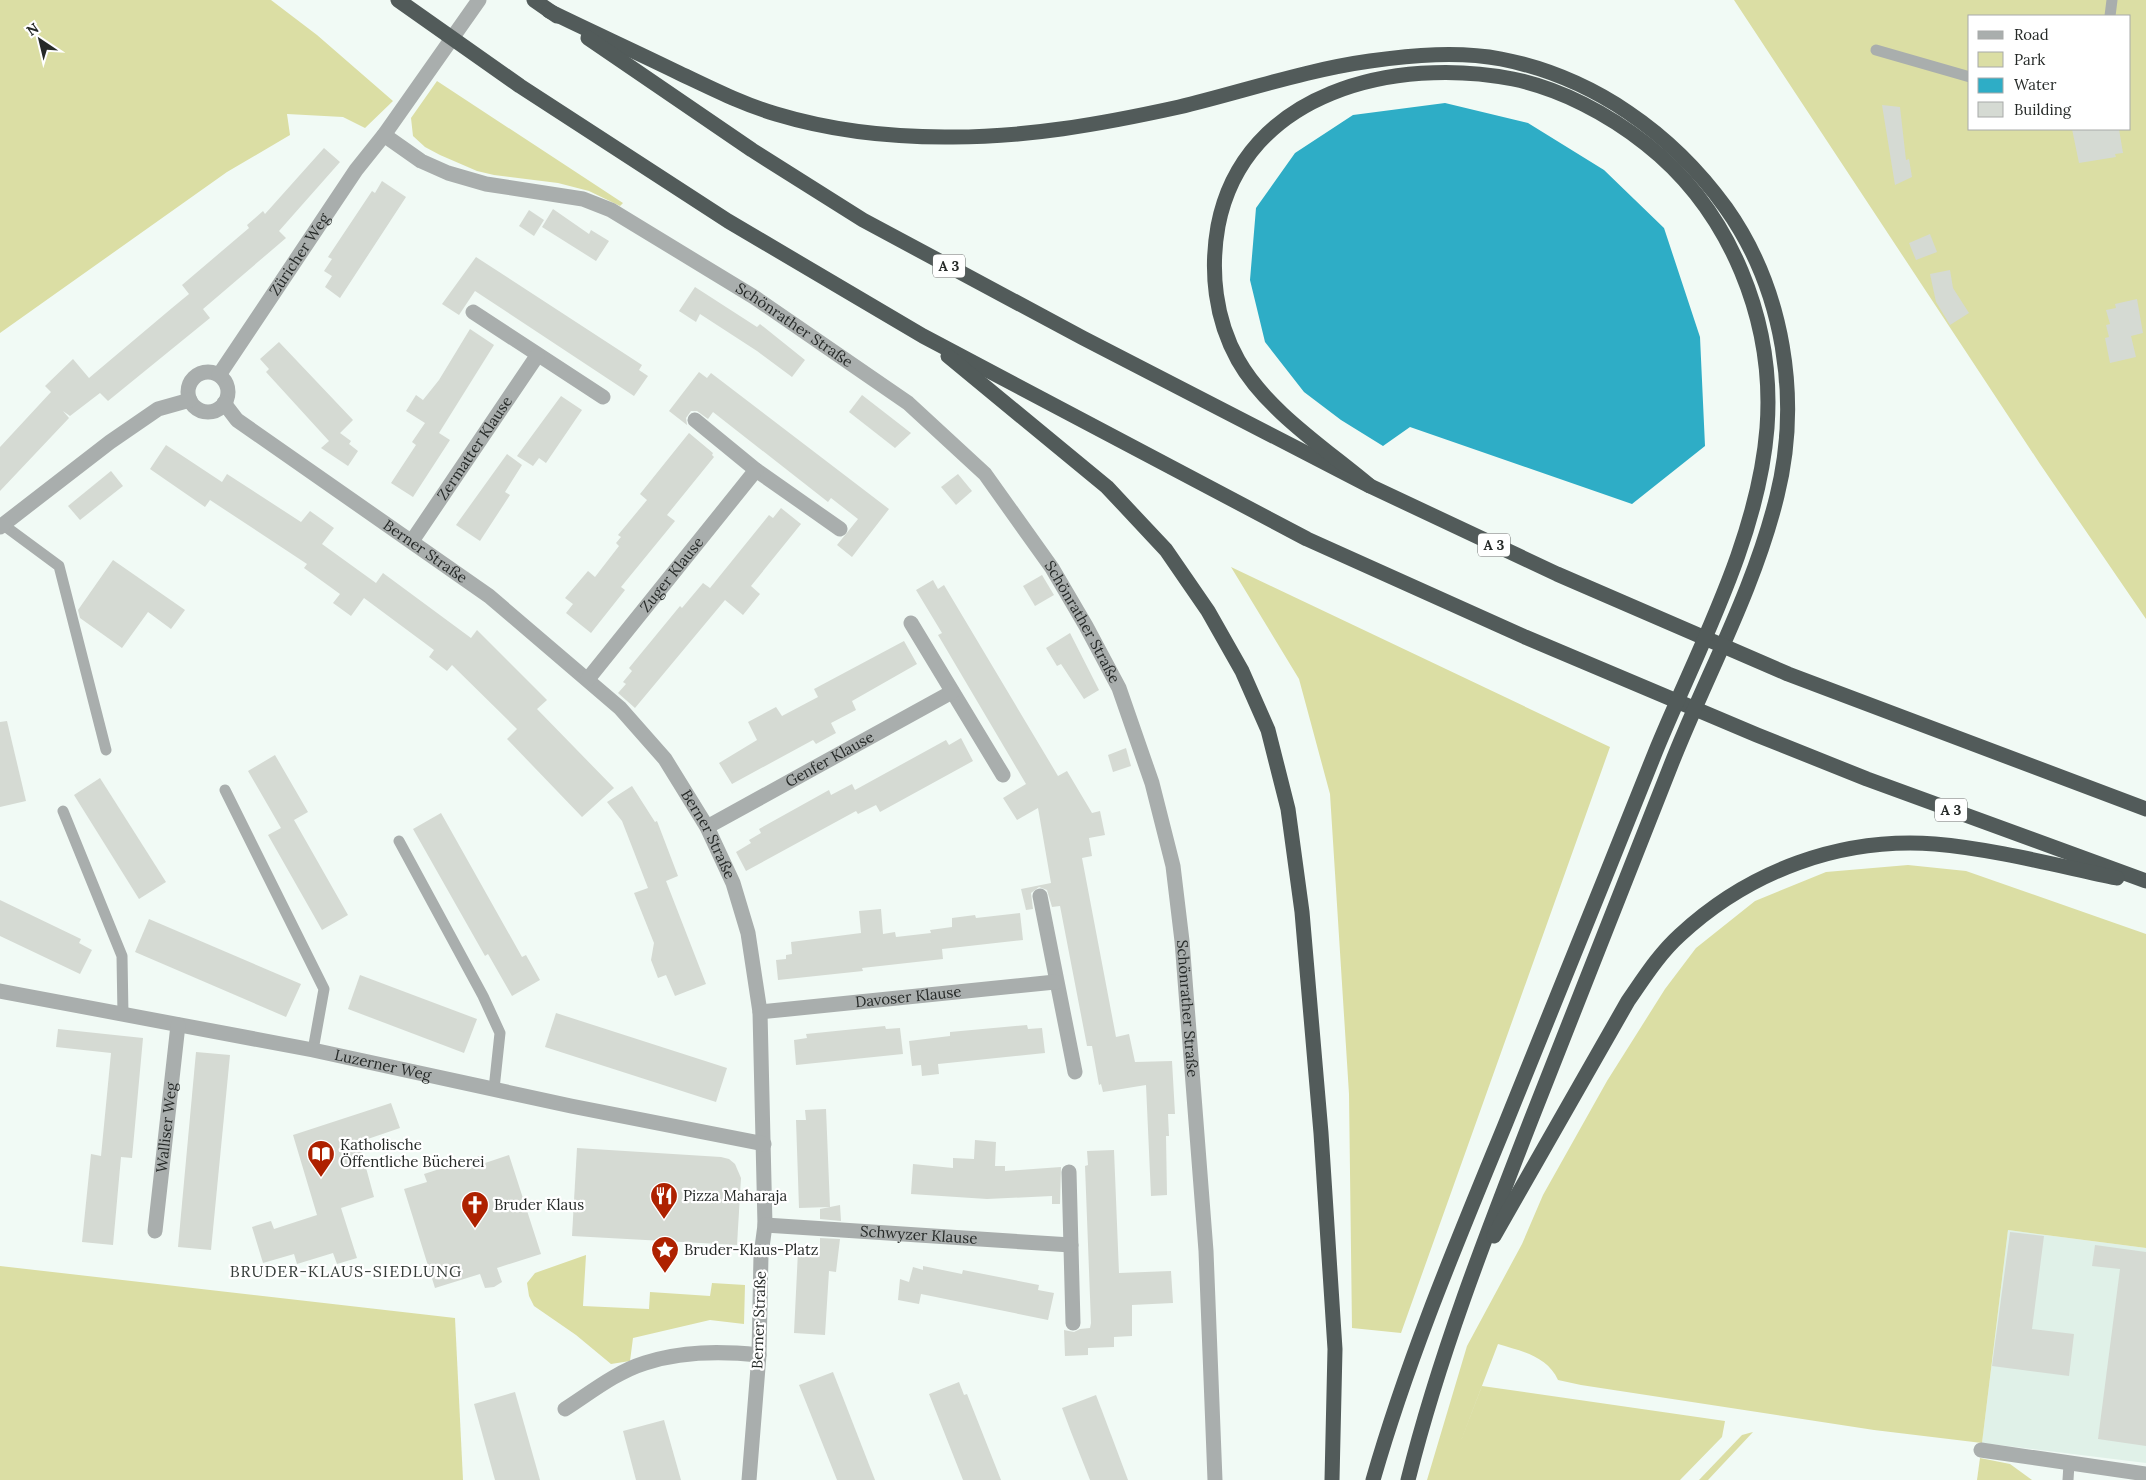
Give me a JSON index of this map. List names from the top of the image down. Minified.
{"streets":{"highway":["A 3"],"street":["Züricher Weg","Schönrather Straße","Zermatter Klause","Berner Straße","Zuger Klause","Genfer Klause","Davoser Klause","Luzerner Weg","Walliser Weg","Schwyzer Klause"]},"crossings":[["Züricher Weg","Schönrather Straße"],["Züricher Weg","Berner Straße"],["Zermatter Klause","Berner Straße"],["Berner Straße","Zuger Klause"],["Berner Straße","Genfer Klause"],["Berner Straße","Davoser Klause"],["Berner Straße","Luzerner Weg"],["Berner Straße","Schwyzer Klause"],["Luzerner Weg","Walliser Weg"]],"districts":["BRUDER-KLAUS-SIEDLUNG"],"places":{"library":["Katholische Öffentliche Bücherei"],"restaurant":["Pizza Maharaja"],"church":["Bruder Klaus"],"place":["Bruder-Klaus-Platz"]},"legend":["Road","Park","Water","Building"],"north":"top left"}
